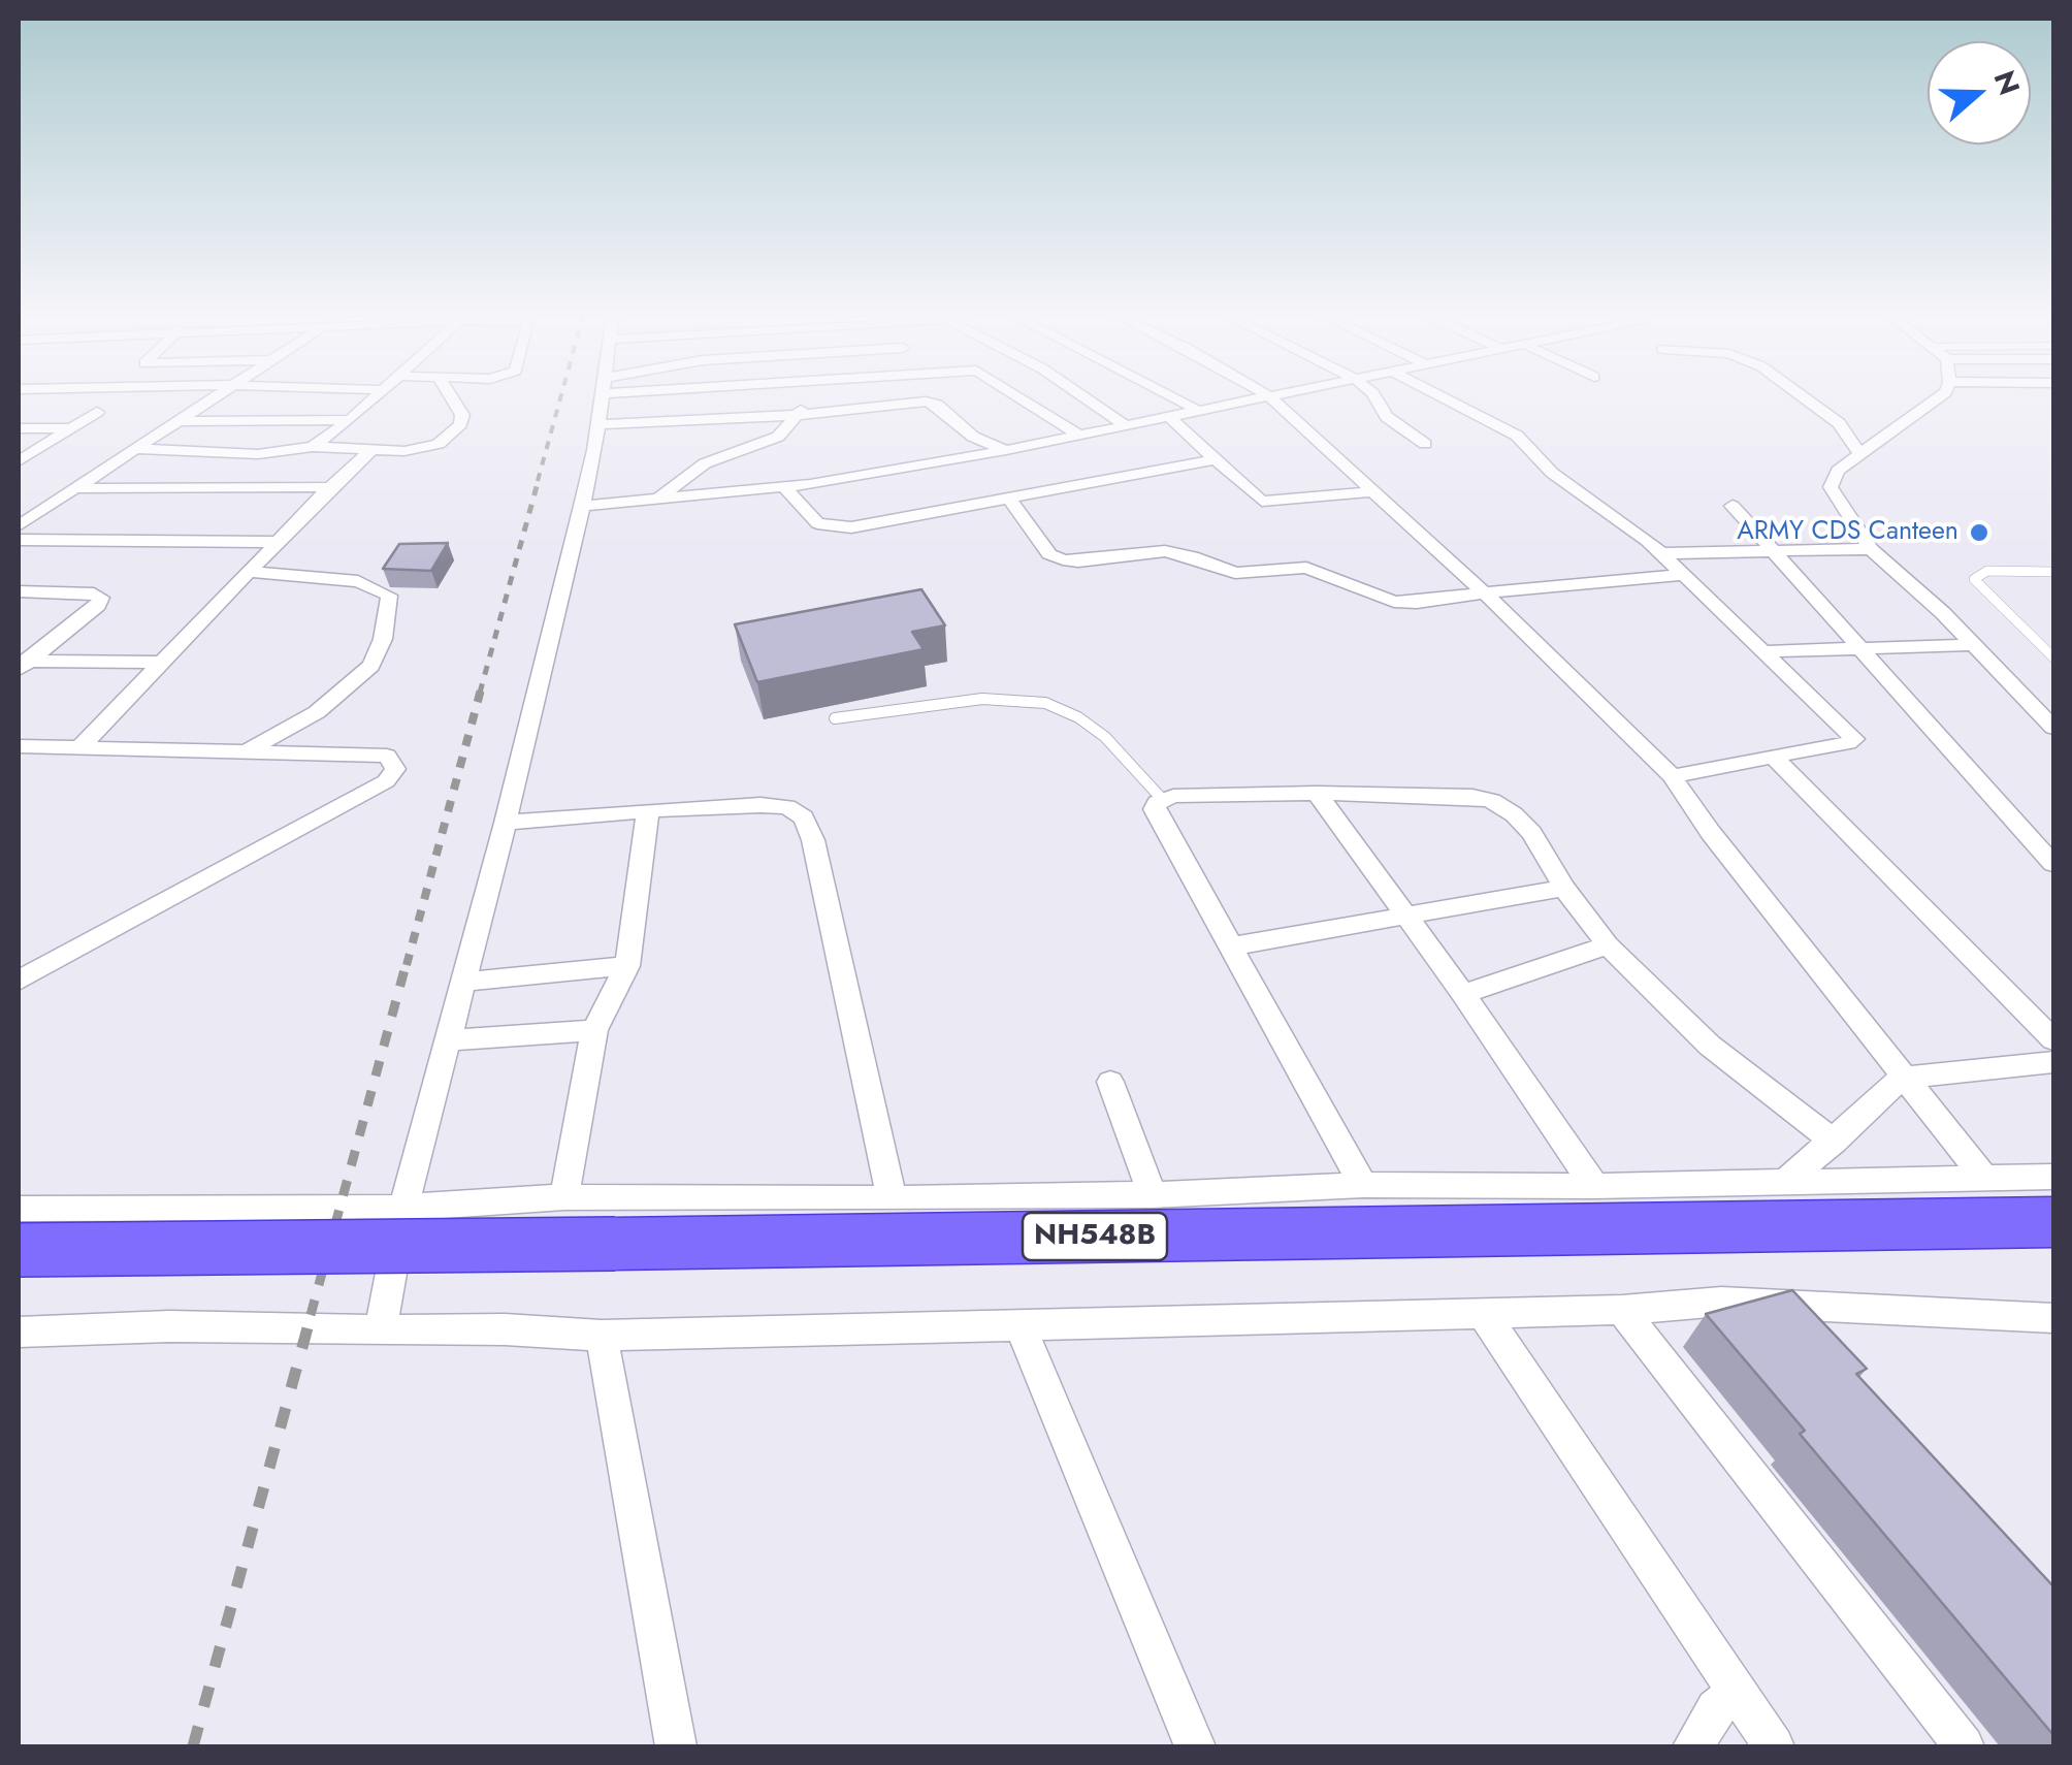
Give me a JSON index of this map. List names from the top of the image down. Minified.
{"streets":{"highway":["NH548B"]},"places":["ARMY CDS Canteen"],"north":"right"}
